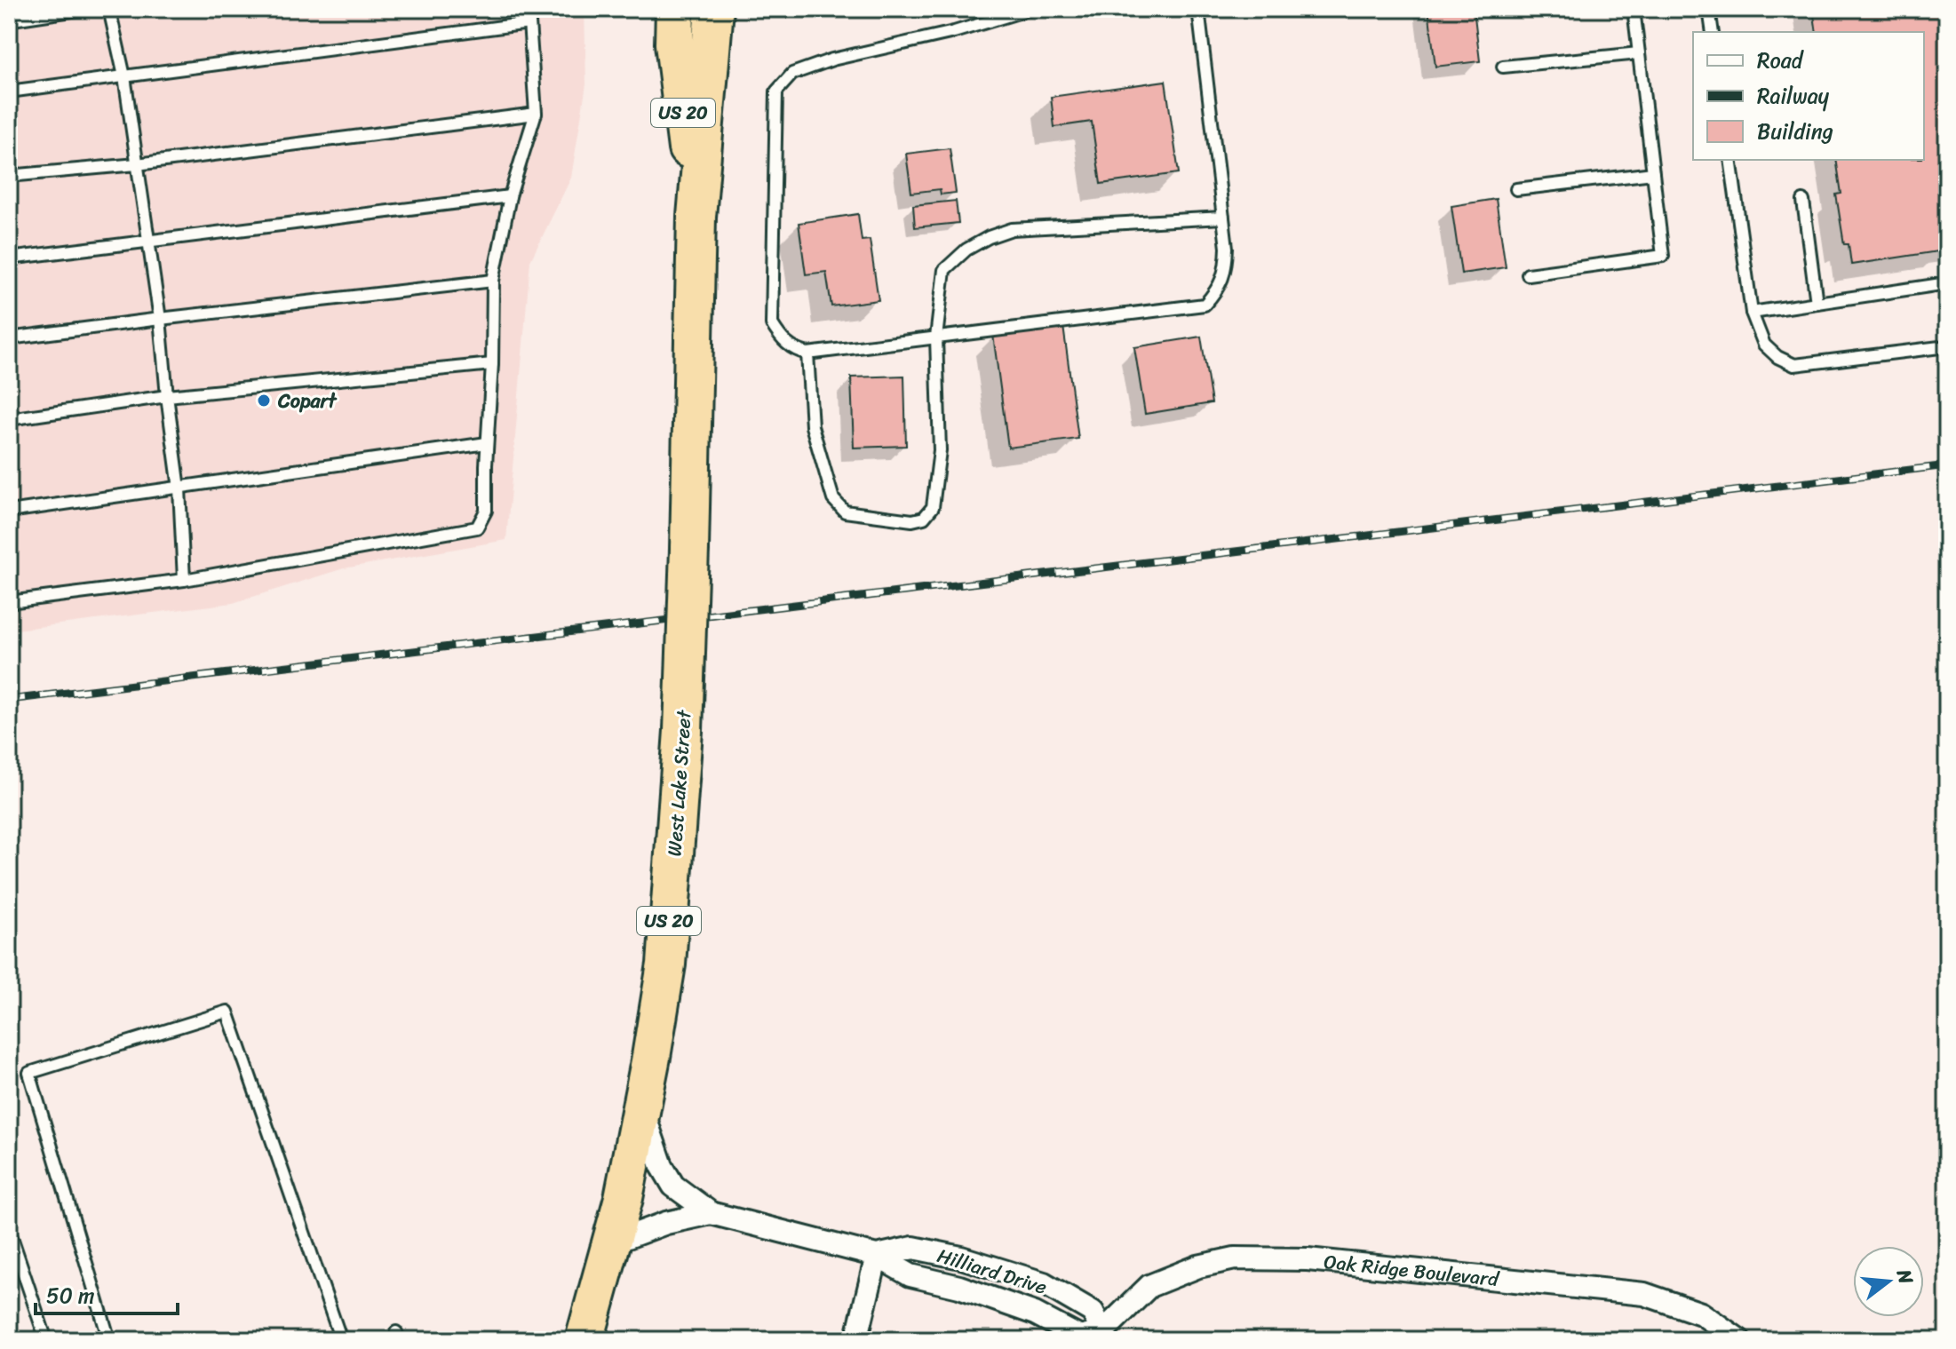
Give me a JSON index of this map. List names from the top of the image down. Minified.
{"streets":{"highway":["US 20","West Lake Street"],"street":["Oak Ridge Boulevard","Hilliard Drive"]},"crossings":[["West Lake Street","Hilliard Drive"],["Oak Ridge Boulevard","Hilliard Drive"]],"places":["Copart"],"legend":["Road","Railway","Building"],"scale_bar":"50 m","north":"right"}
